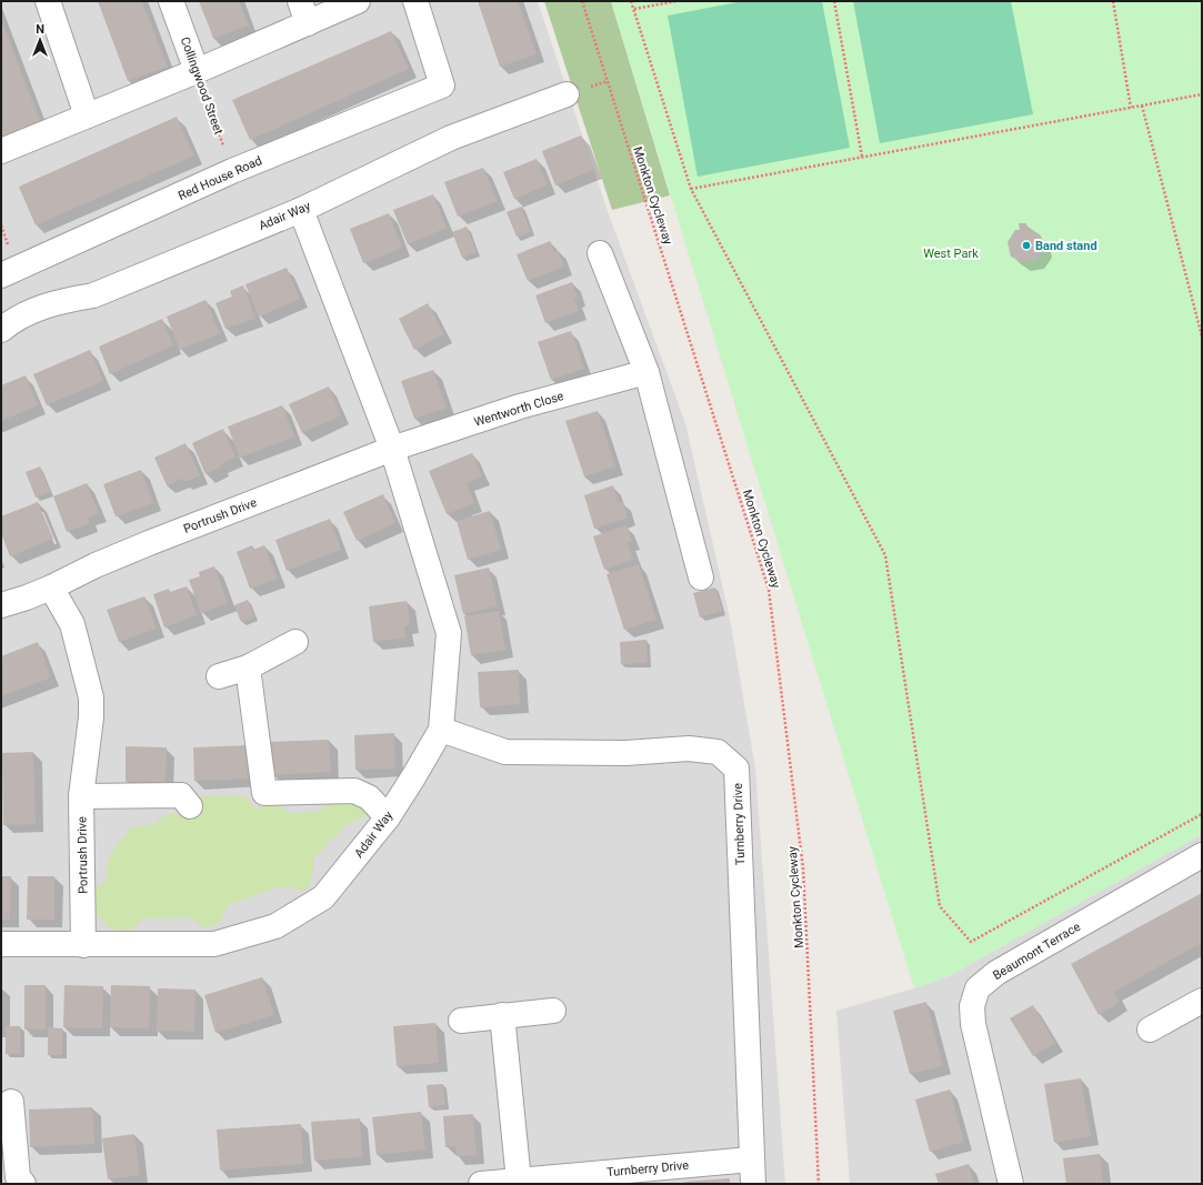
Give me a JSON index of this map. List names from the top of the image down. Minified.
{"streets":{"street":["Collingwood Street","Red House Road","Adair Way","Wentworth Close","Portrush Drive","Turnberry Drive","Beaumont Terrace"],"path":["Monkton Cycleway"]},"crossings":[["Collingwood Street","Red House Road"],["Adair Way","Wentworth Close"],["Adair Way","Portrush Drive"],["Adair Way","Turnberry Drive"],["Wentworth Close","Portrush Drive"]],"parks":["West Park"],"places":["Band stand"],"north":"top"}
